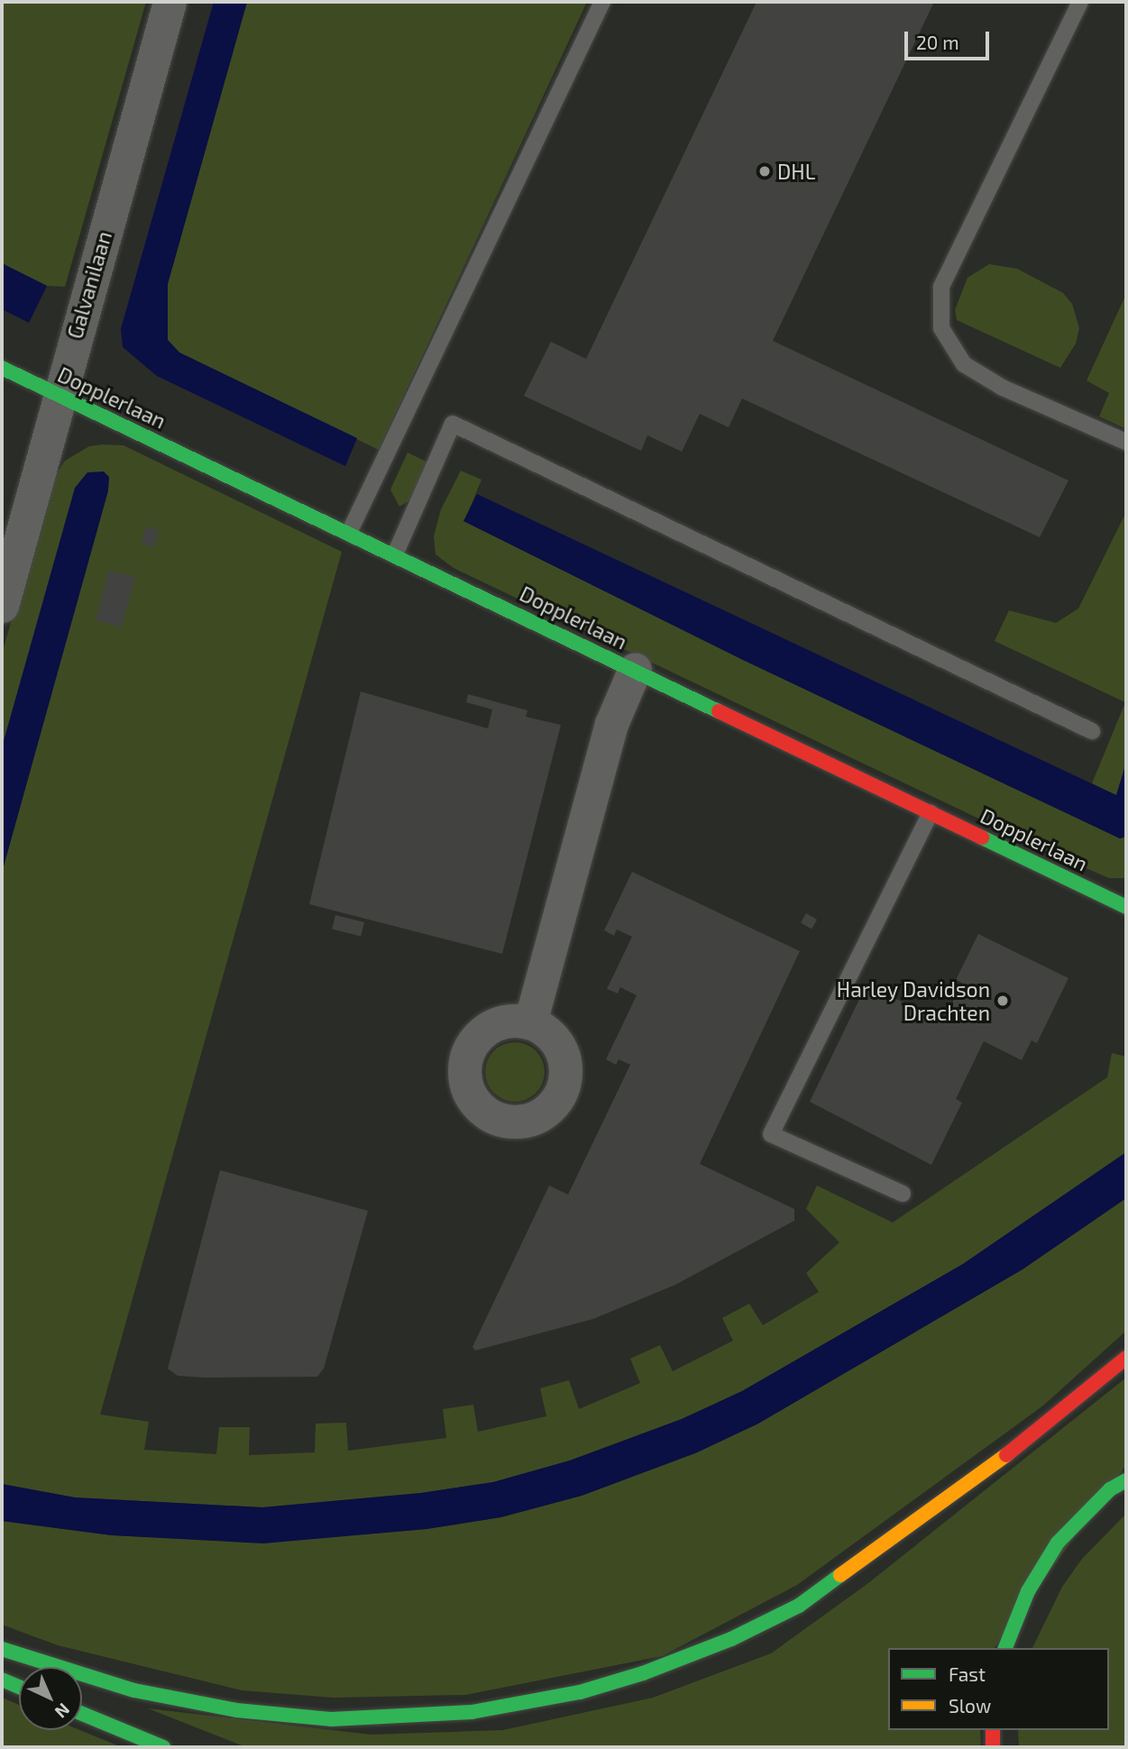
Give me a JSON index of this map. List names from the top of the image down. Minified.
{"streets":{"main road":["Dopplerlaan"],"street":["Galvanilaan"]},"crossings":[["Galvanilaan","Dopplerlaan"]],"places":["DHL","Harley Davidson Drachten"],"legend":["Fast","Slow"],"scale_bar":"20 m","north":"bottom right"}
